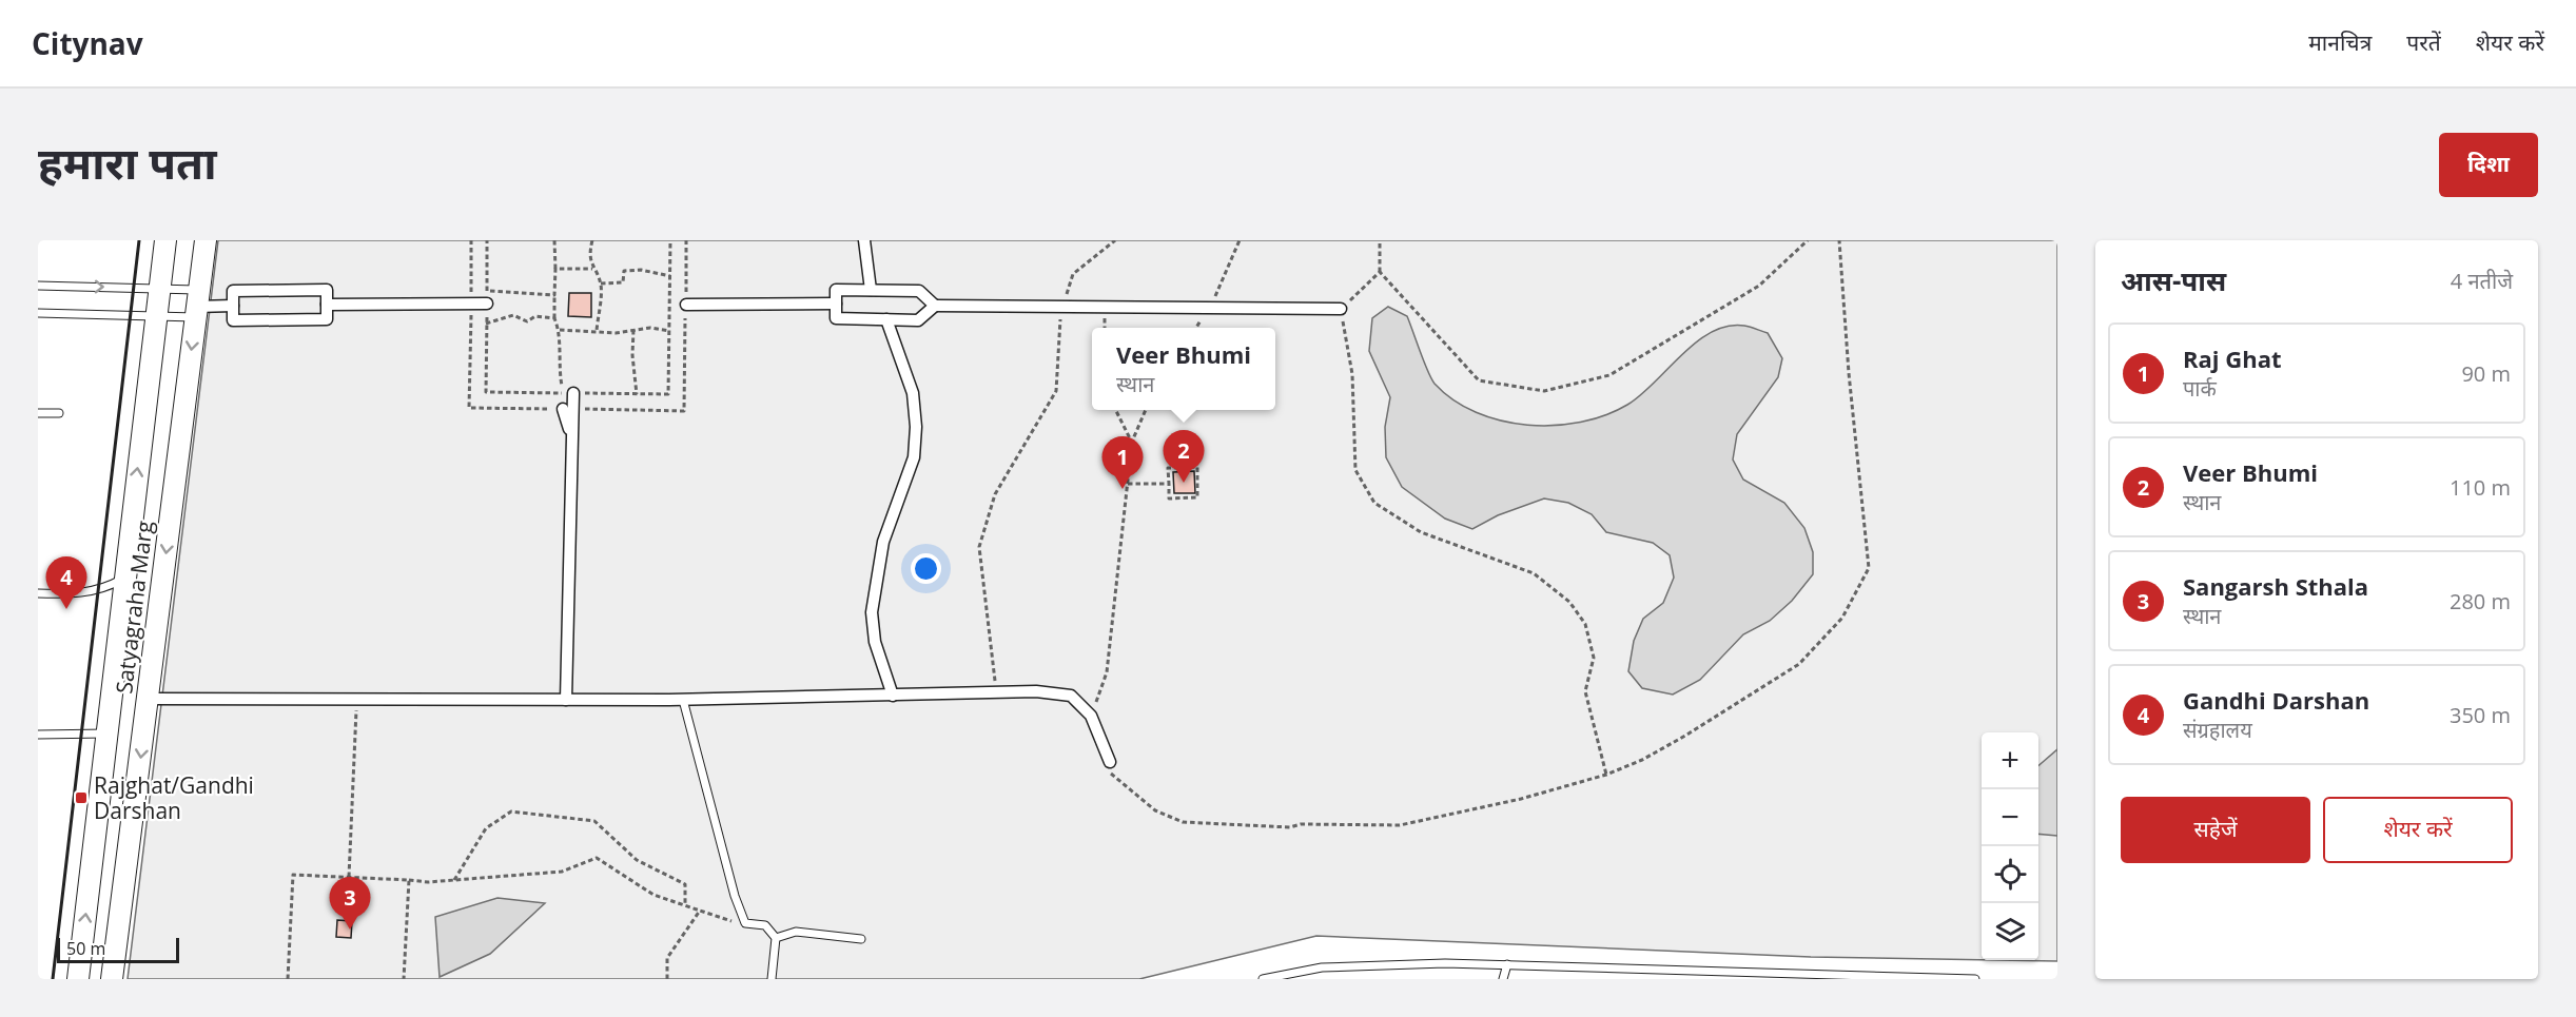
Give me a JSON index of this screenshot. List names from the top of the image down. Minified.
{"streets":{"main road":["Satyagraha Marg"]},"places":{"transit":["Rajghat/Gandhi Darshan"]},"scale_bar":"50 m","page":{"header":"Citynav","nav":["मानचित्र","परतें","शेयर करें"],"title":"हमारा पता","buttons":["दिशा",["सहेजें","शेयर करें"]],"heading":["आस-पास","4 नतीजे"],"list":[{"mark":"1","name":"Raj Ghat","note":"पार्क","value":"90 m"},{"mark":"2","name":"Veer Bhumi","note":"स्थान","value":"110 m"},{"mark":"3","name":"Sangarsh Sthala","note":"स्थान","value":"280 m"},{"mark":"4","name":"Gandhi Darshan","note":"संग्रहालय","value":"350 m"}],"popup":["Veer Bhumi","स्थान"],"pins":["2","1","4","3"],"map_buttons":["+","−"],"scale":"50 m"}}
